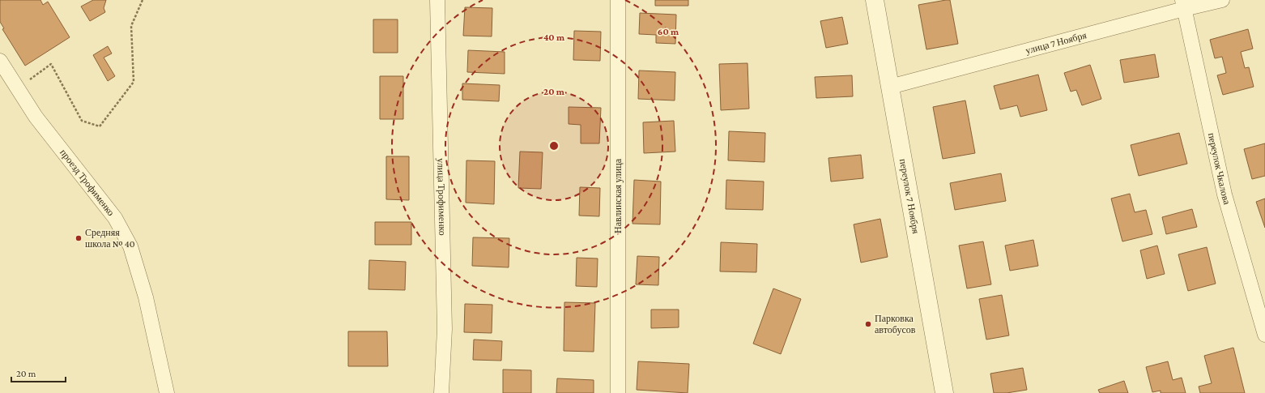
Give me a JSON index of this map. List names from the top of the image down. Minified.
{"streets":{"street":["улица 7 Ноября","переулок Чкалова","проезд Трофименко","Навлинская улица","улица Трофименко","переулок 7 Ноября"]},"crossings":[["улица 7 Ноября","переулок Чкалова"],["улица 7 Ноября","переулок 7 Ноября"]],"places":["Средняя школа № 40","Парковка автобусов"],"scale_bar":"20 m","rings":["60 m","40 m","20 m"]}
